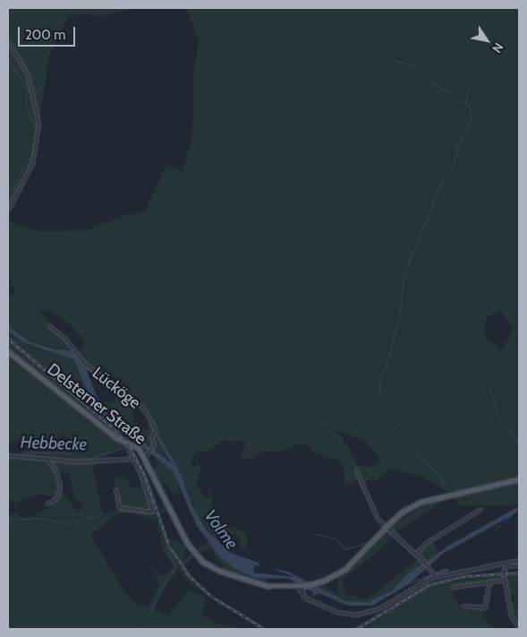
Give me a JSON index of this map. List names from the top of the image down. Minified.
{"streets":{"main road":["Delsterner Straße"],"street":["Lücköge"]},"crossings":[["Lücköge","Delsterner Straße"]],"water":["Hebbecke","Volme"],"scale_bar":"200 m","north":"bottom right"}
